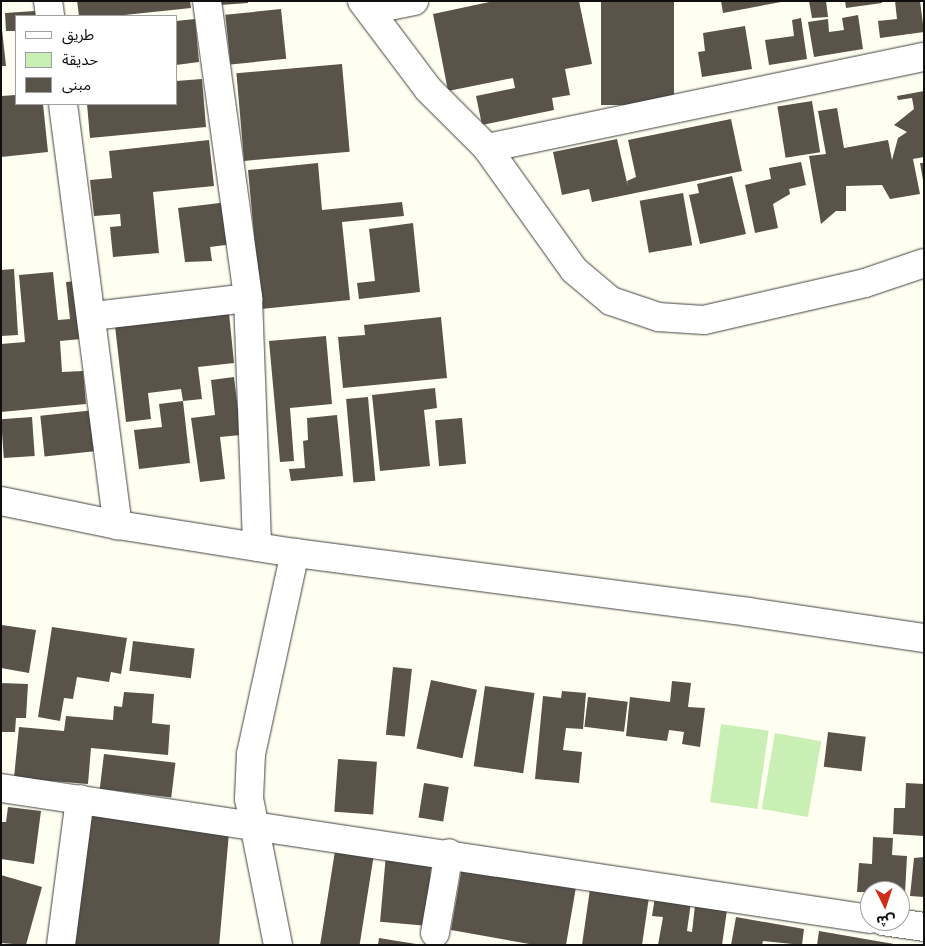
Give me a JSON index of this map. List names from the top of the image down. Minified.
{"legend":["طريق","حديقة","مبنى"],"north":"bottom"}
